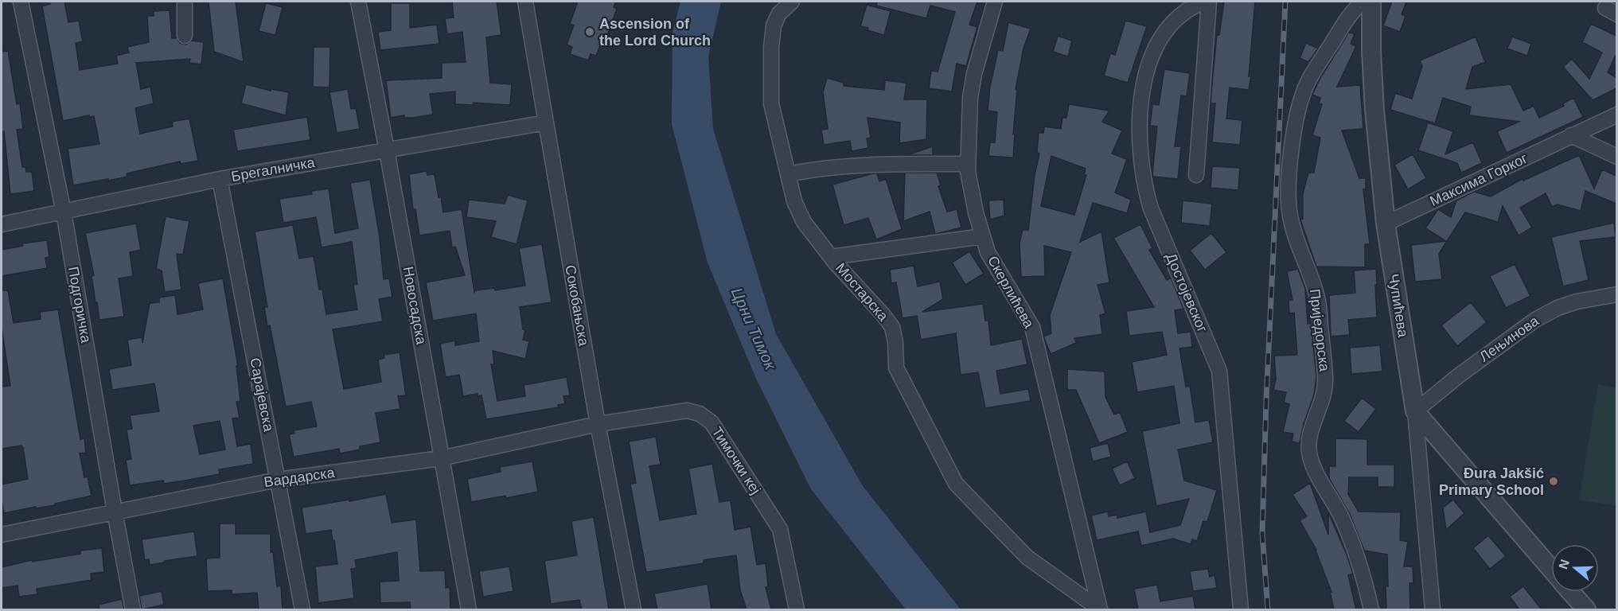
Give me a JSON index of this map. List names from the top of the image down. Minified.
{"streets":{"street":["Брегалничка","Максима Горког","Мостарска","Скерлићева","Достојевског","Подгоричка","Новосадска","Сокобањска","Чупићева","Приједорска","Лењинова","Сарајевска","Тимочки кеј","Вардарска"]},"crossings":[["Брегалничка","Подгоричка"],["Брегалничка","Новосадска"],["Брегалничка","Сокобањска"],["Брегалничка","Сарајевска"],["Максима Горког","Чупићева"],["Мостарска","Скерлићева"],["Подгоричка","Вардарска"],["Новосадска","Вардарска"],["Сокобањска","Тимочки кеј"],["Сокобањска","Вардарска"],["Чупићева","Лењинова"],["Сарајевска","Вардарска"],["Тимочки кеј","Вардарска"]],"water":["Црни Тимок"],"places":["Ascension of the Lord Church","Đura Jakšić Primary School"],"north":"left"}
